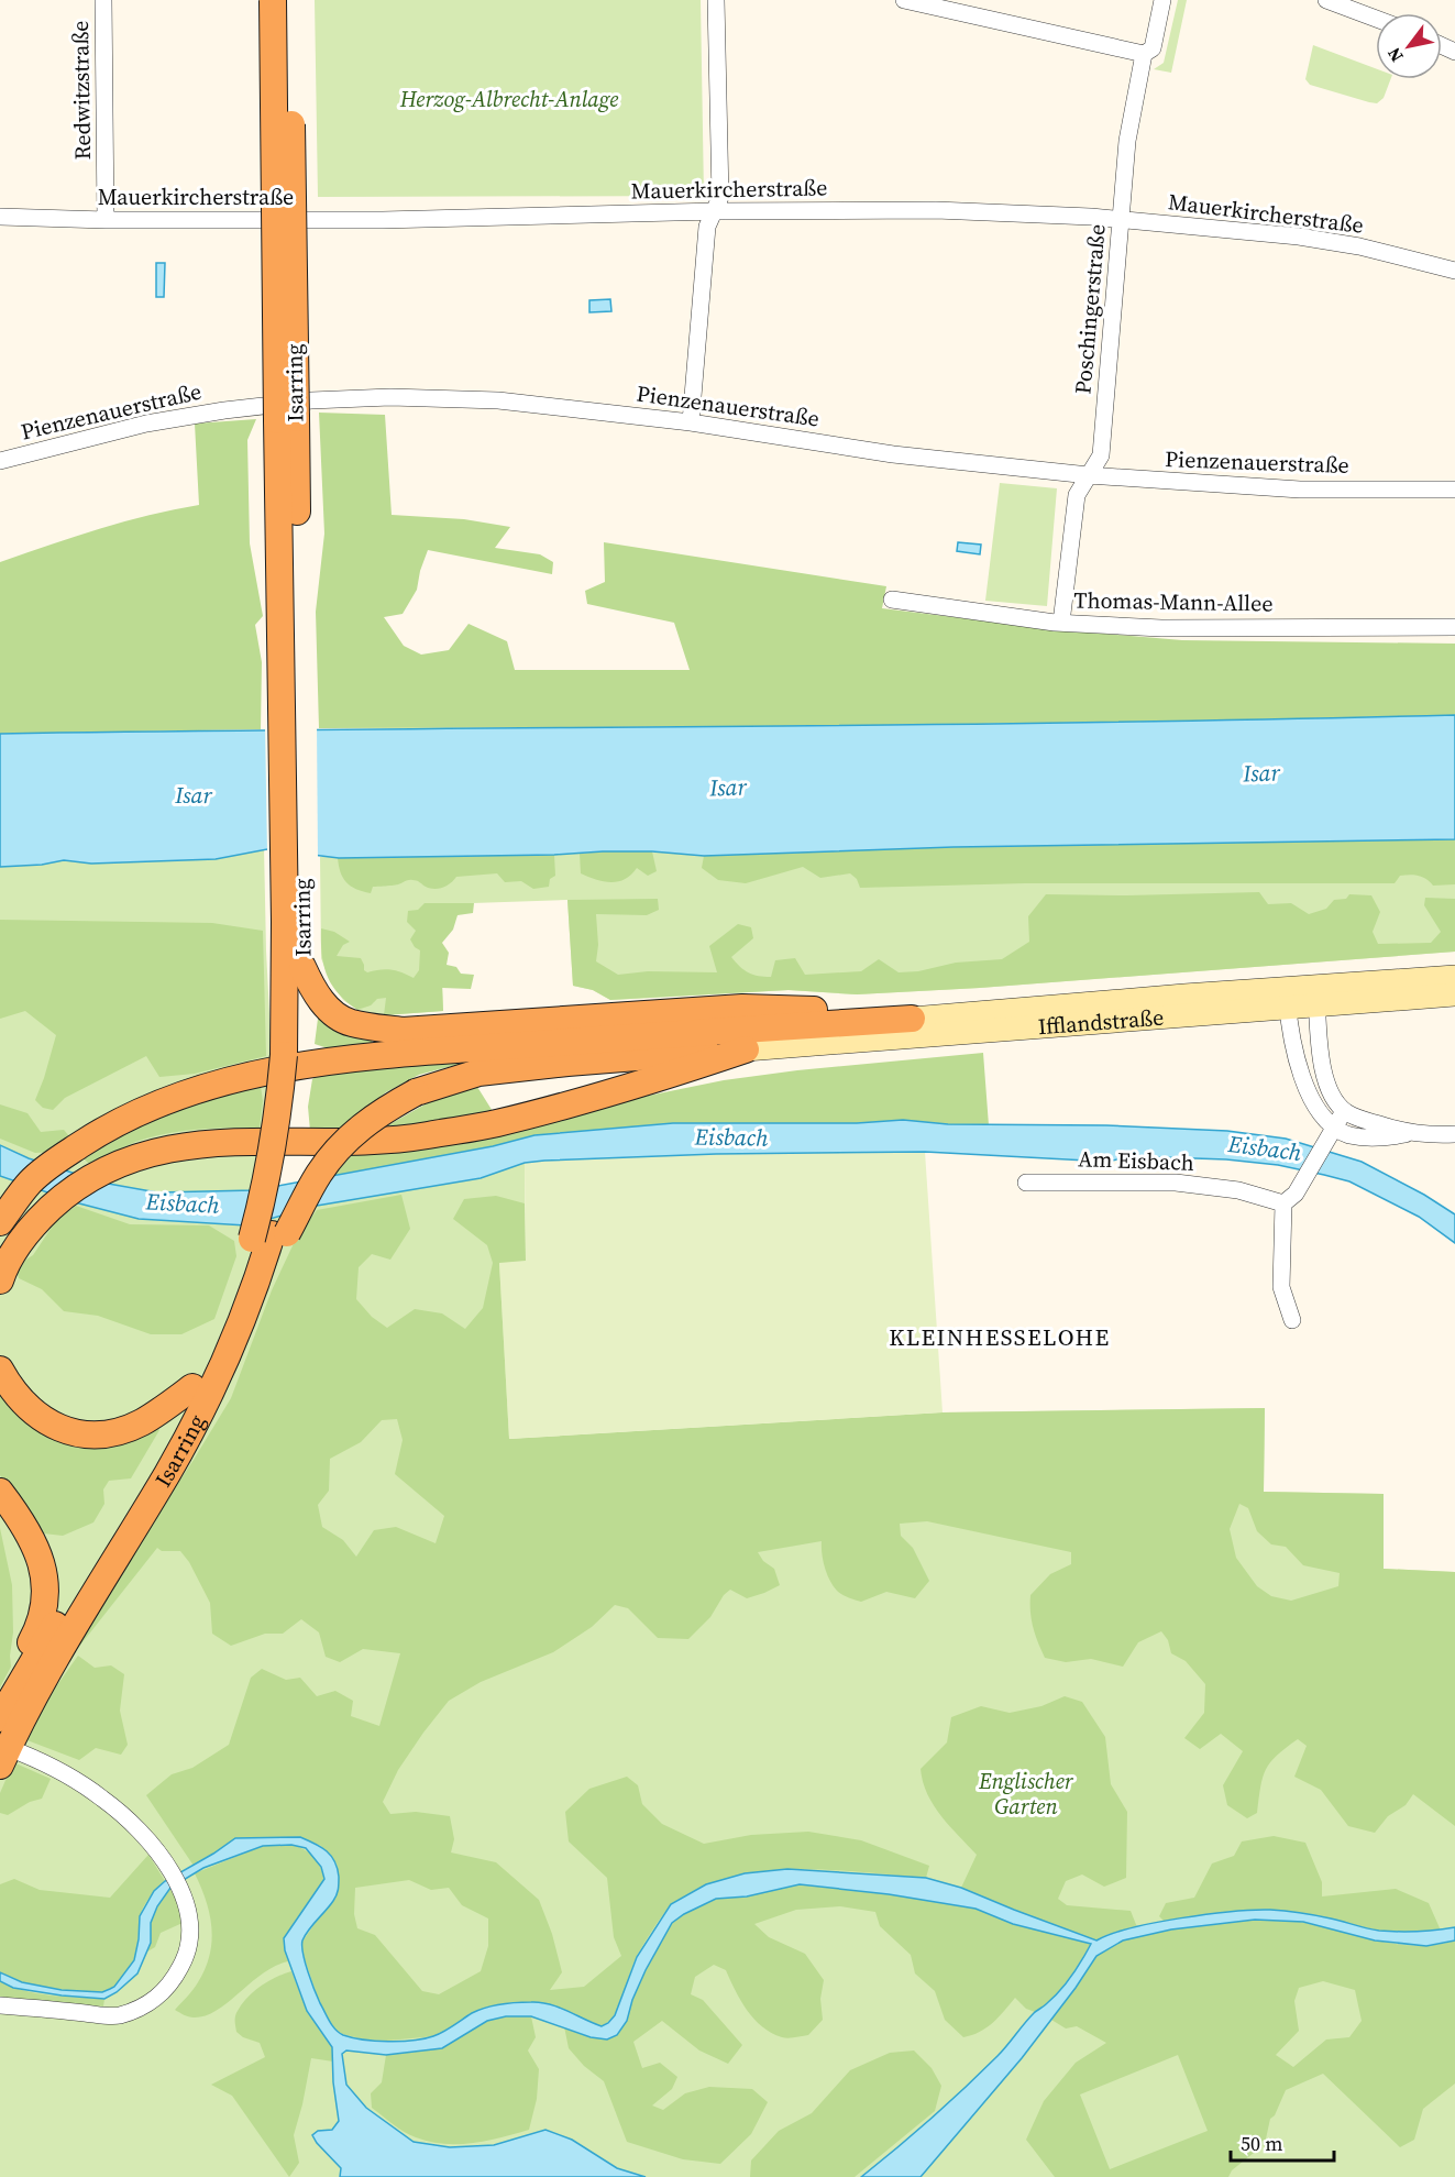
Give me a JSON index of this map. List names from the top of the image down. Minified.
{"streets":{"highway":["Isarring"],"main road":["Ifflandstraße"],"street":["Redwitzstraße","Mauerkircherstraße","Poschingerstraße","Pienzenauerstraße","Thomas-Mann-Allee","Am Eisbach"]},"crossings":[["Redwitzstraße","Mauerkircherstraße"],["Mauerkircherstraße","Poschingerstraße"],["Poschingerstraße","Pienzenauerstraße"],["Poschingerstraße","Thomas-Mann-Allee"]],"districts":["KLEINHESSELOHE"],"water":["Isar","Eisbach"],"parks":["Herzog-Albrecht-Anlage","Englischer Garten"],"scale_bar":"50 m","north":"bottom left"}
